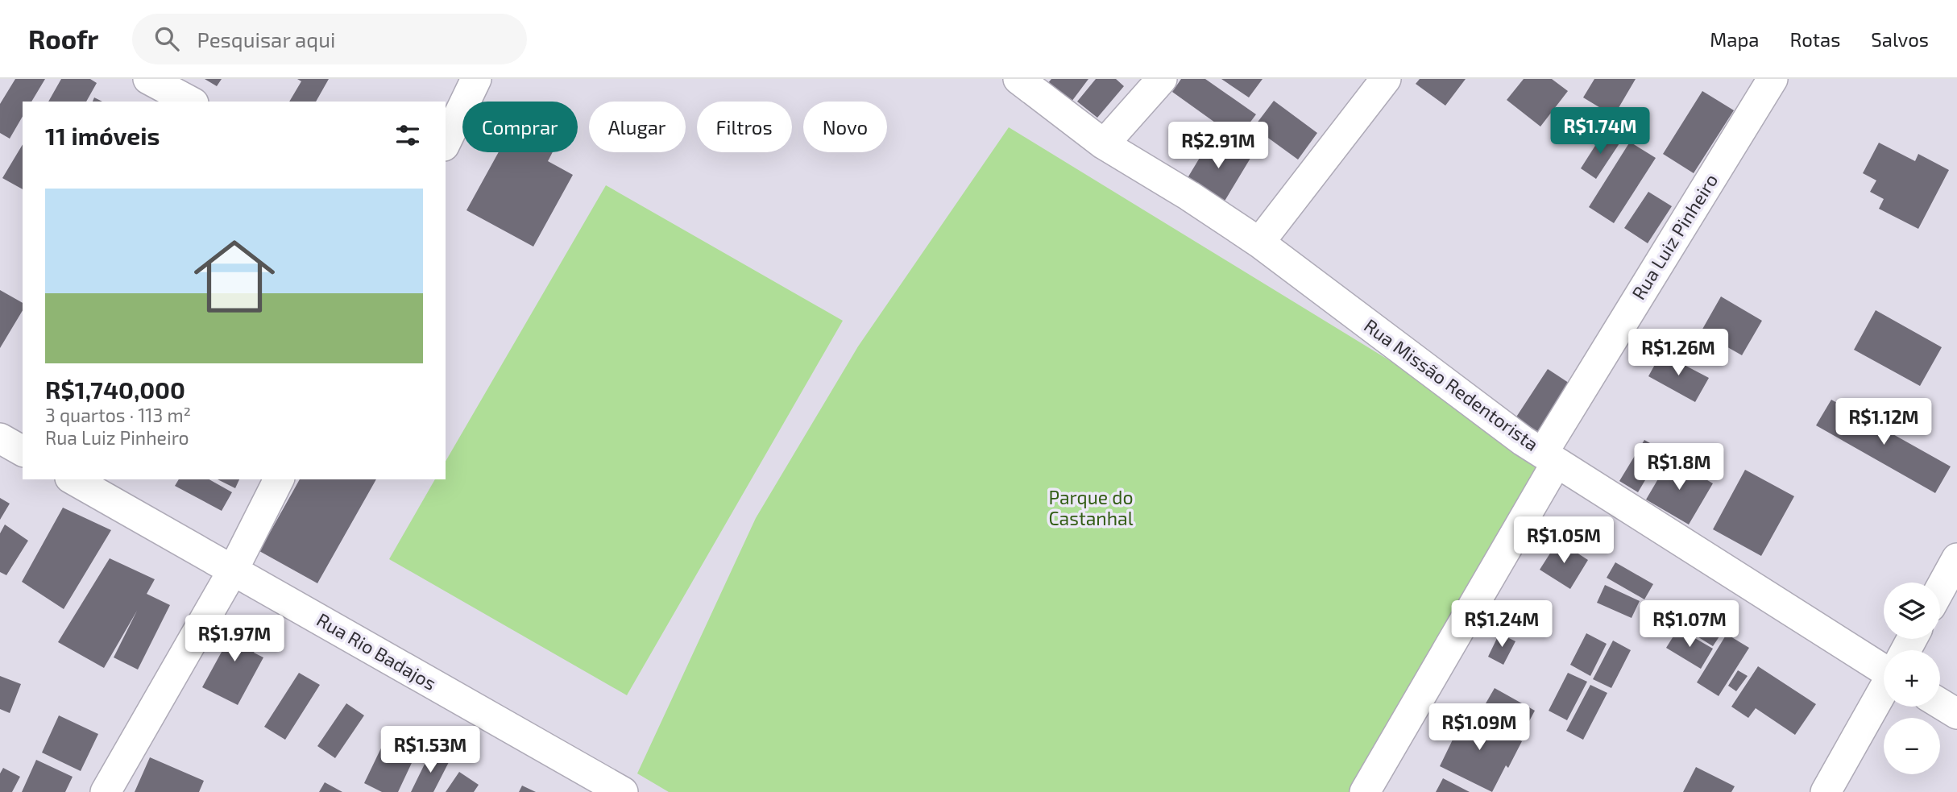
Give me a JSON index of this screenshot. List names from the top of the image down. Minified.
{"streets":{"street":["Rua Luiz Pinheiro","Rua Missão Redentorista","Rua Rio Badajos"]},"crossings":[["Rua Luiz Pinheiro","Rua Missão Redentorista"]],"parks":["Parque do Castanhal"],"page":{"header":"Roofr","search":"Pesquisar aqui","nav":["Mapa","Rotas","Salvos"],"chip":["Comprar","Alugar","Filtros","Novo"],"heading":"11 imóveis","price":["R$1.74M","R$2.91M","R$1.26M","R$1.12M","R$1.8M","R$1.05M","R$1.24M","R$1.07M","R$1.97M","R$1.09M","R$1.53M"],"list":[{"name":"R$1,740,000","note":"3 quartos · 113 m² · Rua Luiz Pinheiro"}],"map_buttons":["+","−"]}}
